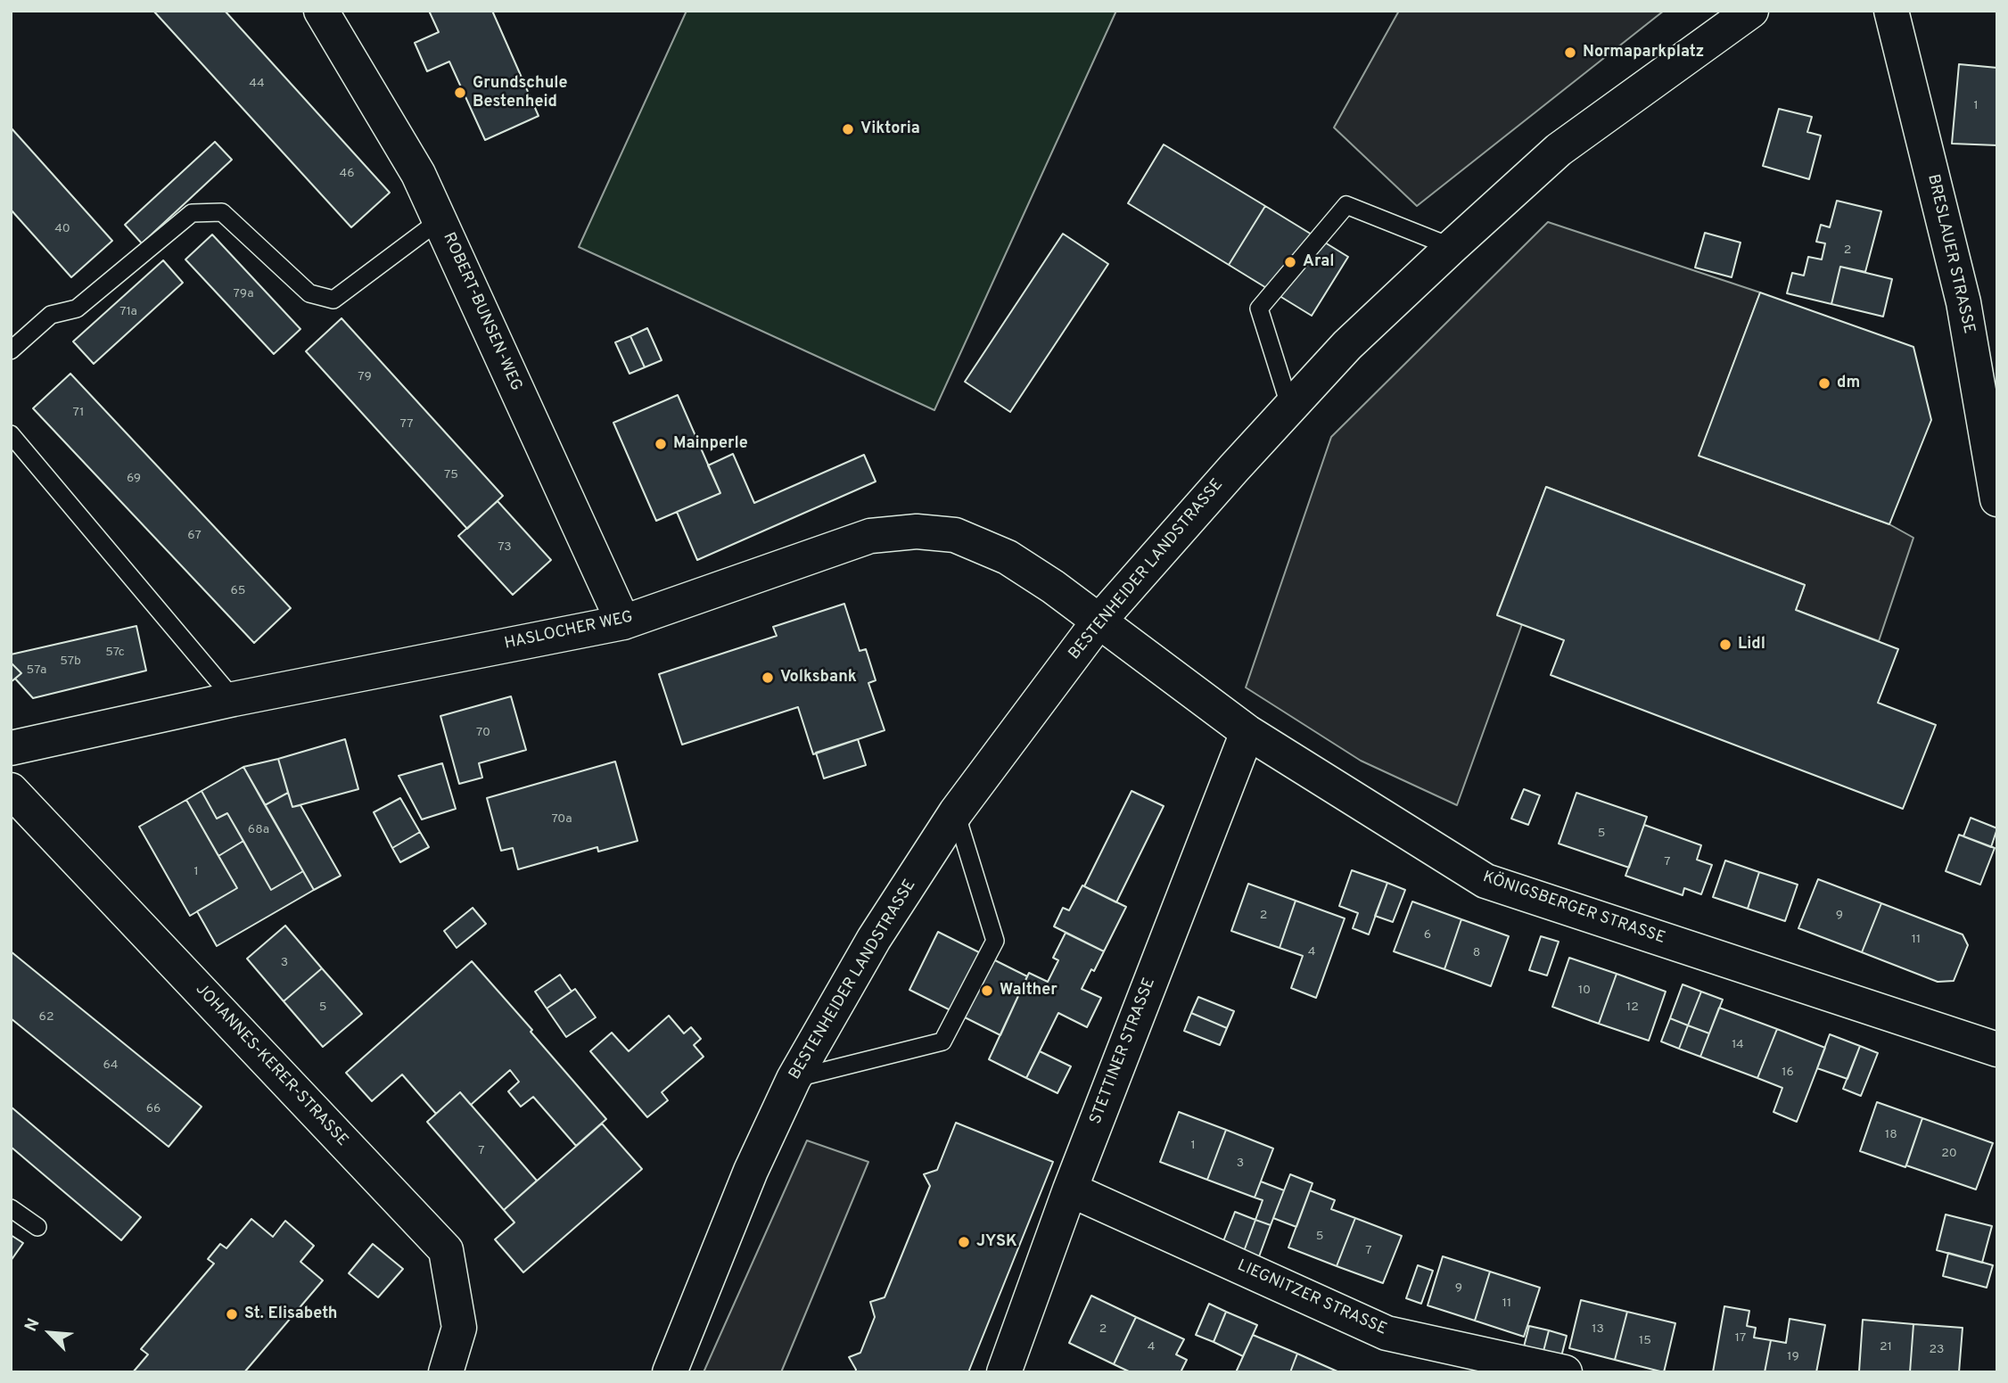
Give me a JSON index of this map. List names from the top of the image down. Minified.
{"streets":{"street":["BRESLAUER STRASSE","ROBERT-BUNSEN-WEG","BESTENHEIDER LANDSTRASSE","HASLOCHER WEG","KÖNIGSBERGER STRASSE","STETTINER STRASSE","JOHANNES-KERER-STRASSE","LIEGNITZER STRASSE"]},"crossings":[["ROBERT-BUNSEN-WEG","HASLOCHER WEG"],["BESTENHEIDER LANDSTRASSE","HASLOCHER WEG"],["BESTENHEIDER LANDSTRASSE","KÖNIGSBERGER STRASSE"],["HASLOCHER WEG","KÖNIGSBERGER STRASSE"],["KÖNIGSBERGER STRASSE","STETTINER STRASSE"],["STETTINER STRASSE","LIEGNITZER STRASSE"]],"places":["Normaparkplatz","Grundschule Bestenheid","Viktoria","Aral","dm","Mainperle","Lidl","Volksbank","Walther","JYSK","St. Elisabeth"],"house_numbers":["44","1","46","40","2","79a","71a","79","71","77","75","69","67","73","65","57c","57b","57a","70","70a","68a","5","7","1","2","9","6","11","4","8","3","10","5","12","62","14","64","16","66","18","1","7","20","3","5","7","9","11","2","13","17","15","4","21","23","19"],"north":"top left"}
